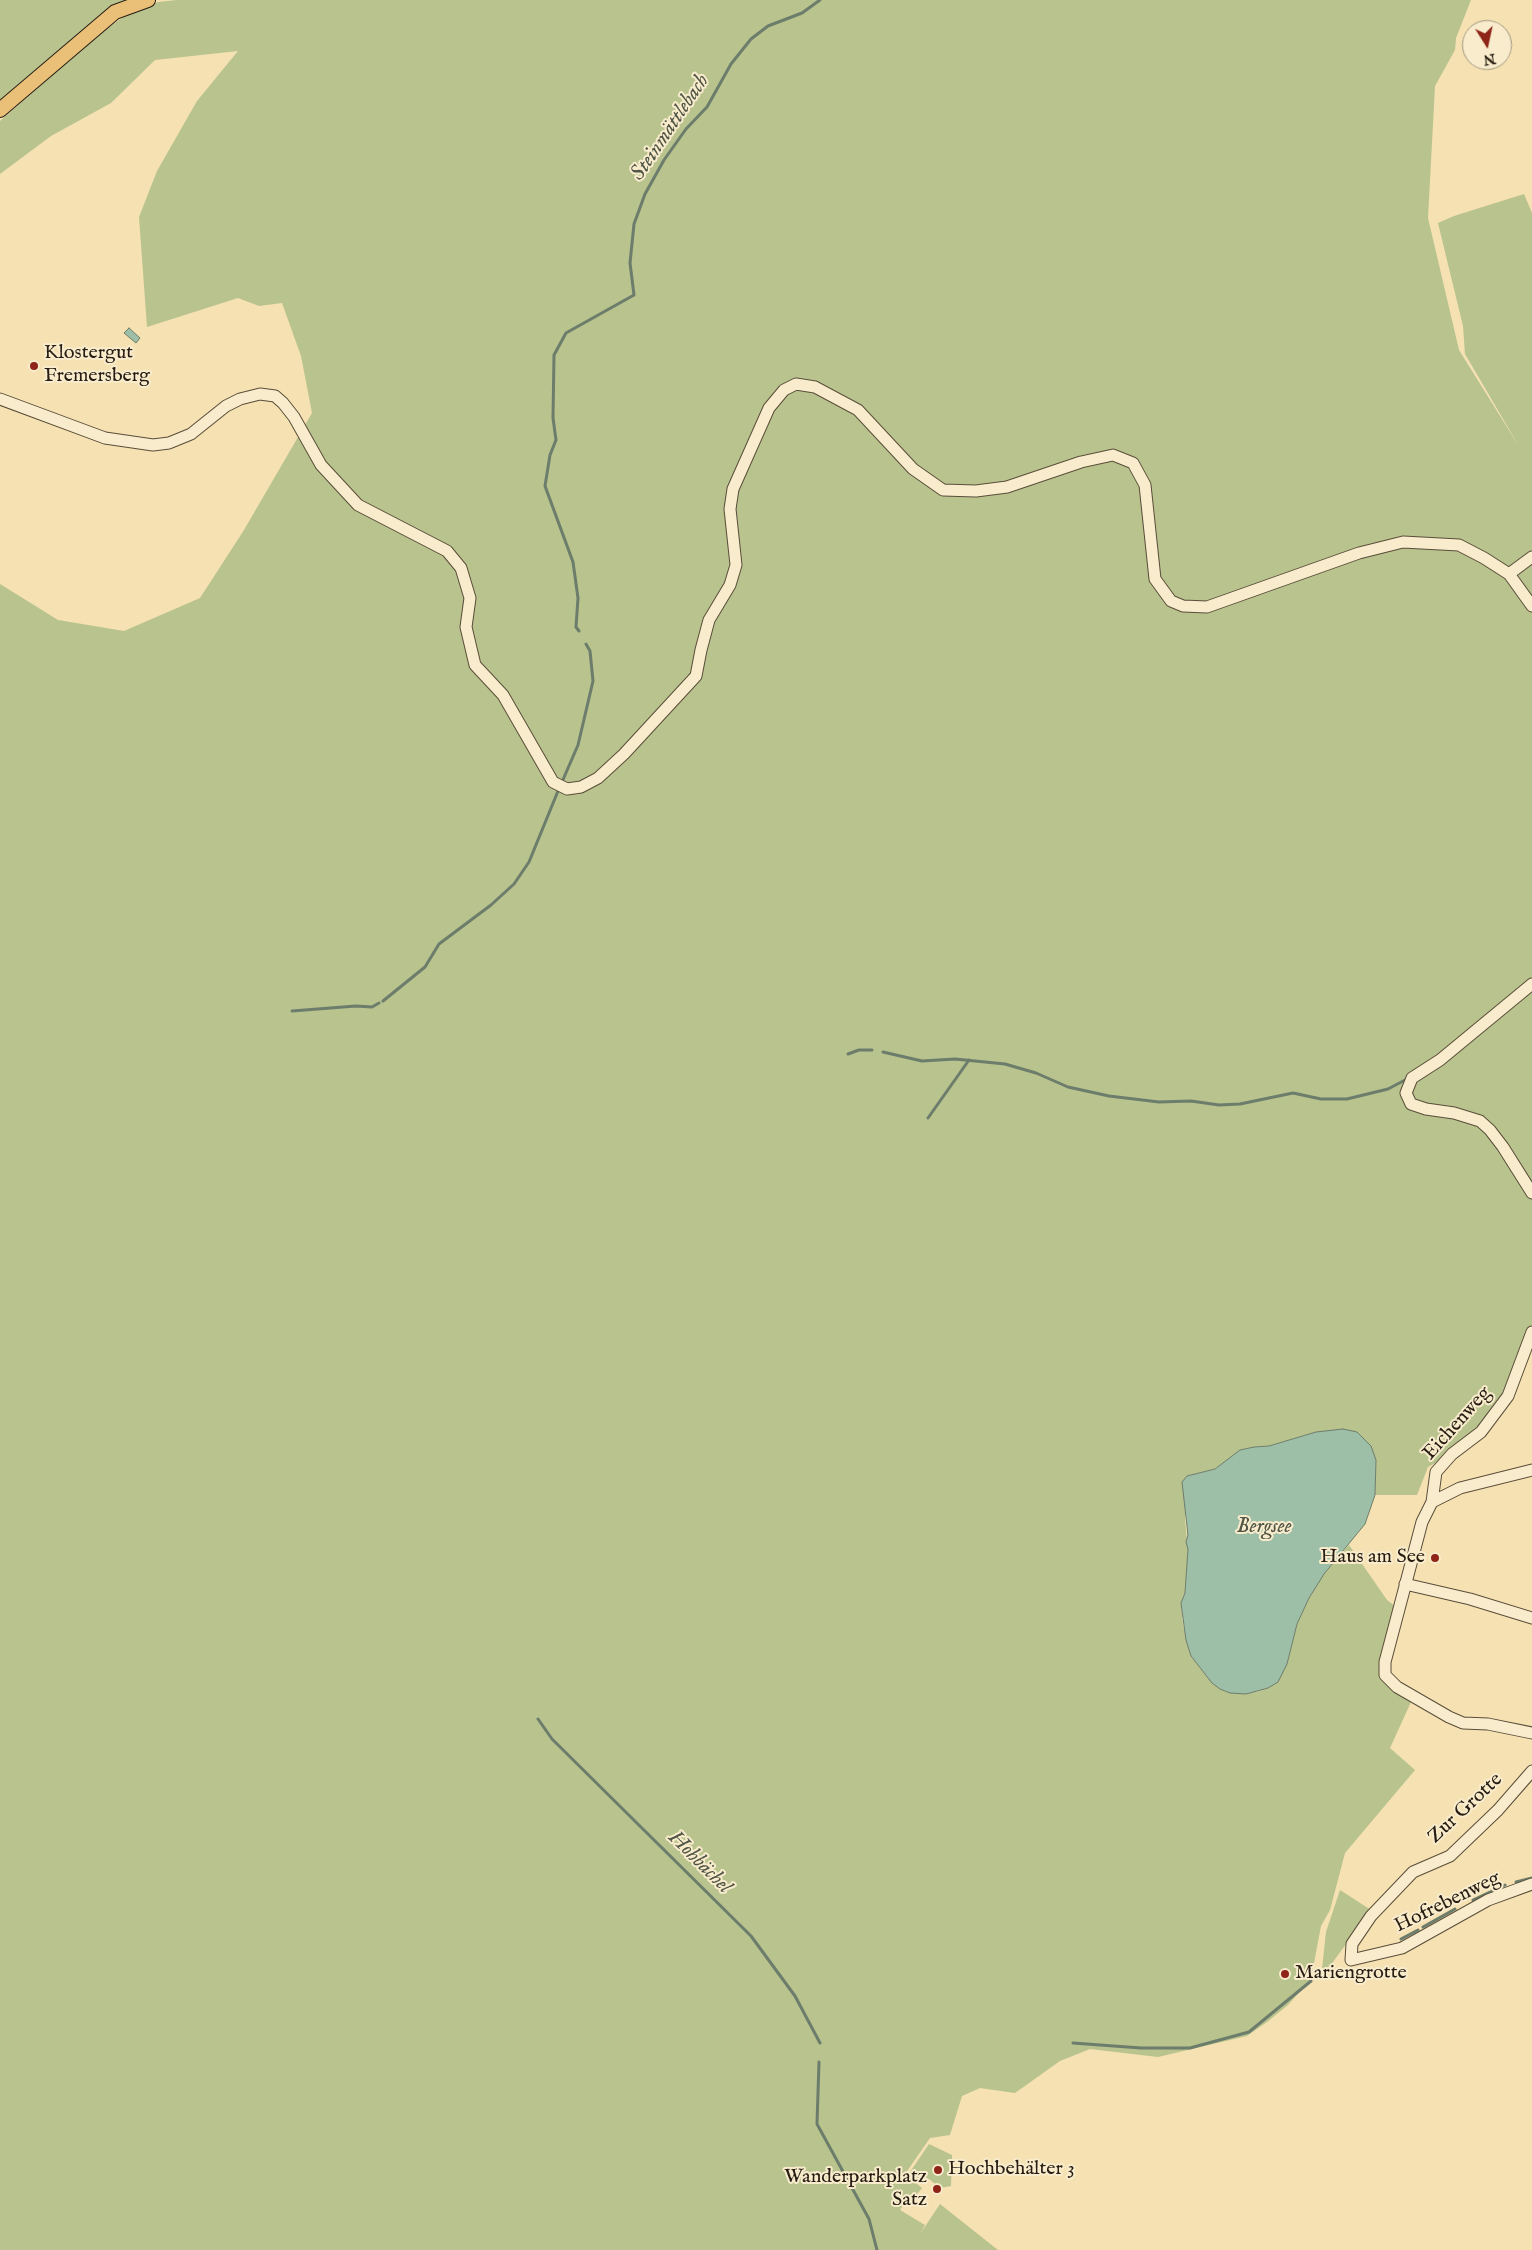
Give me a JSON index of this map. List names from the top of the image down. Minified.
{"streets":{"street":["Eichenweg","Zur Grotte","Hofrebenweg"]},"crossings":[["Zur Grotte","Hofrebenweg"]],"water":["Steinmättlebach","Bergsee","Hohbächel"],"places":["Klostergut Fremersberg","Haus am See","Mariengrotte","Hochbehälter 3","Wanderparkplatz Satz"],"north":"bottom"}
